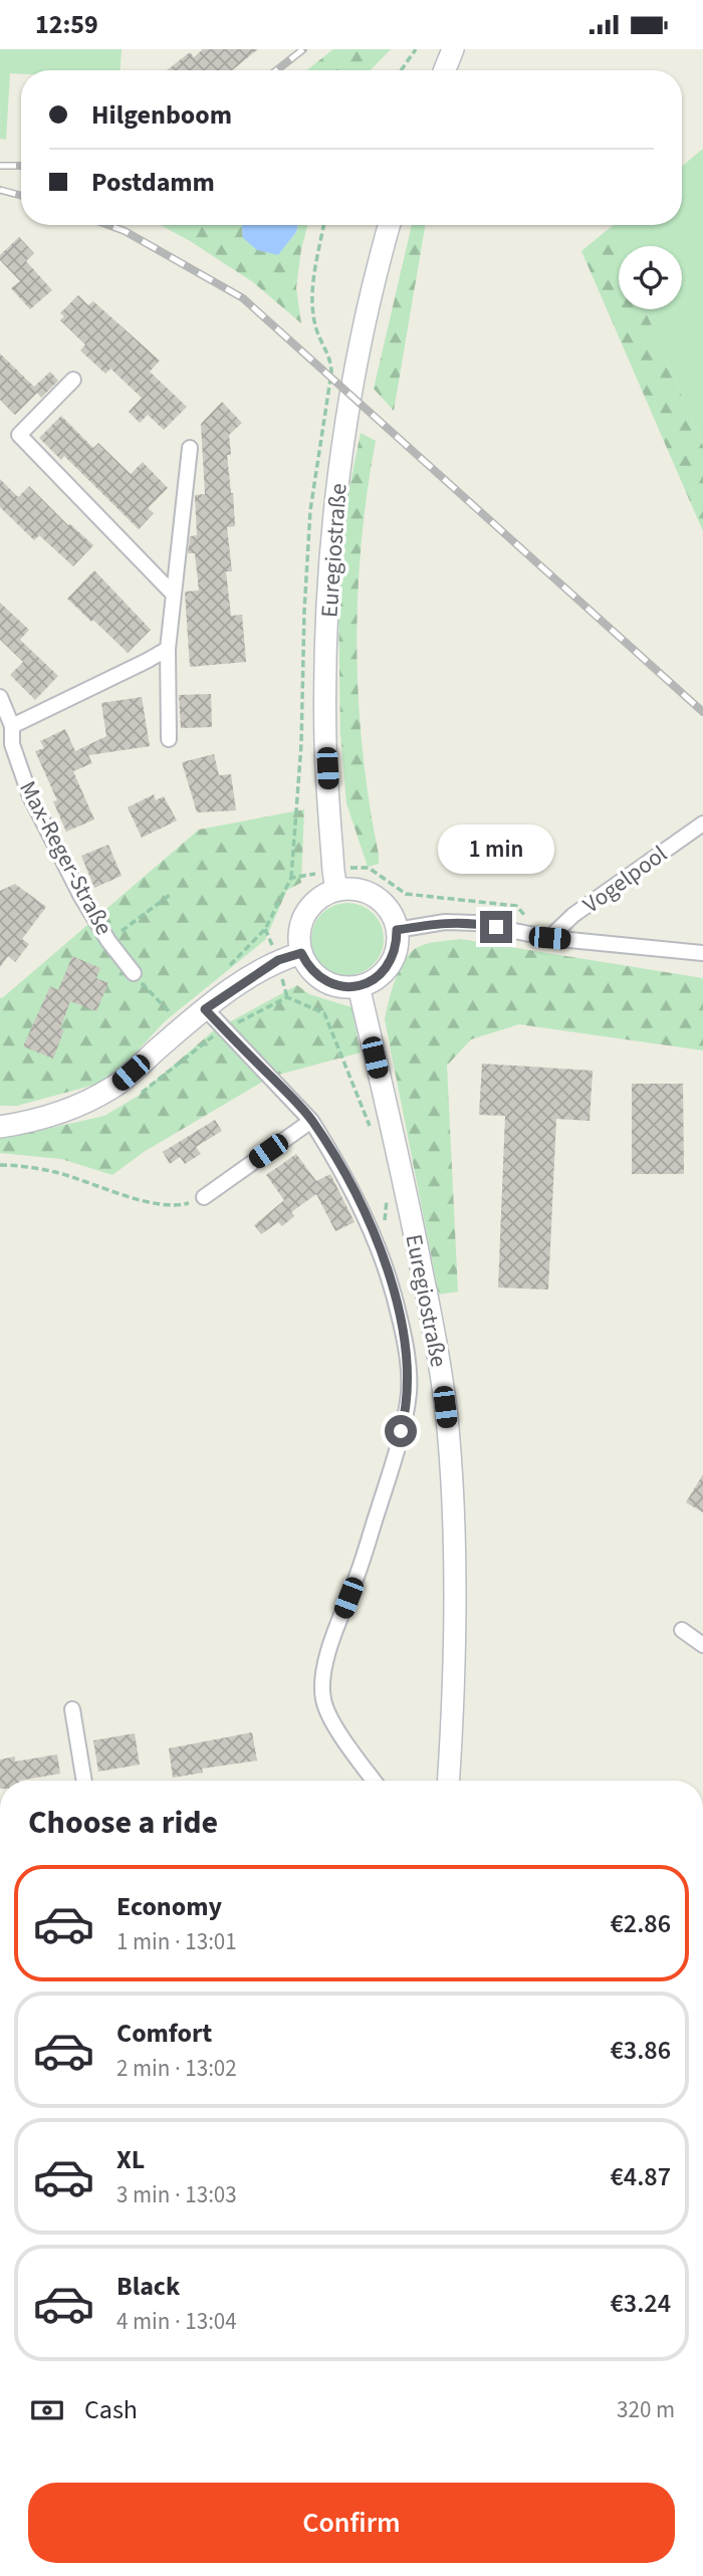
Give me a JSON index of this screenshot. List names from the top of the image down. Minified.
{"streets":{"main road":["Euregiostraße"],"street":["Max-Reger-Straße","Vogelpool"]},"page":{"status":"12:59","banner":["Hilgenboom","Postdamm"],"bubble":"1 min","heading":"Choose a ride","list":[{"name":"Economy","note":"1 min · 13:01","value":"€2.86"},{"name":"Comfort","note":"2 min · 13:02","value":"€3.86"},{"name":"XL","note":"3 min · 13:03","value":"€4.87"},{"name":"Black","note":"4 min · 13:04","value":"€3.24"}],"pay":["Cash","320 m"],"buttons":"Confirm"}}
